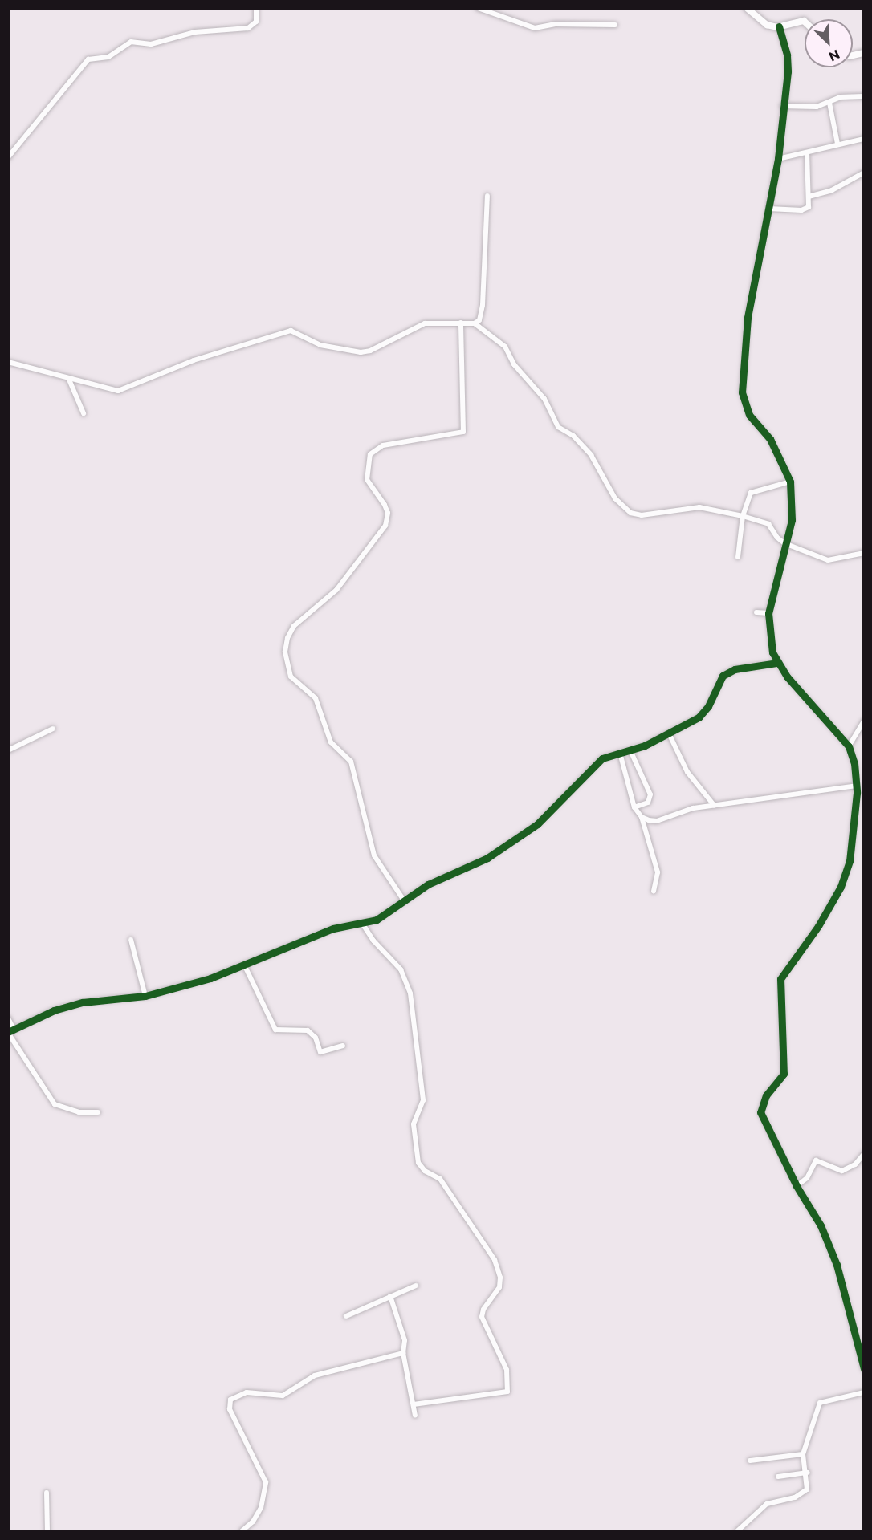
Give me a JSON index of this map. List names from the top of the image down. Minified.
{"north":"bottom right"}
